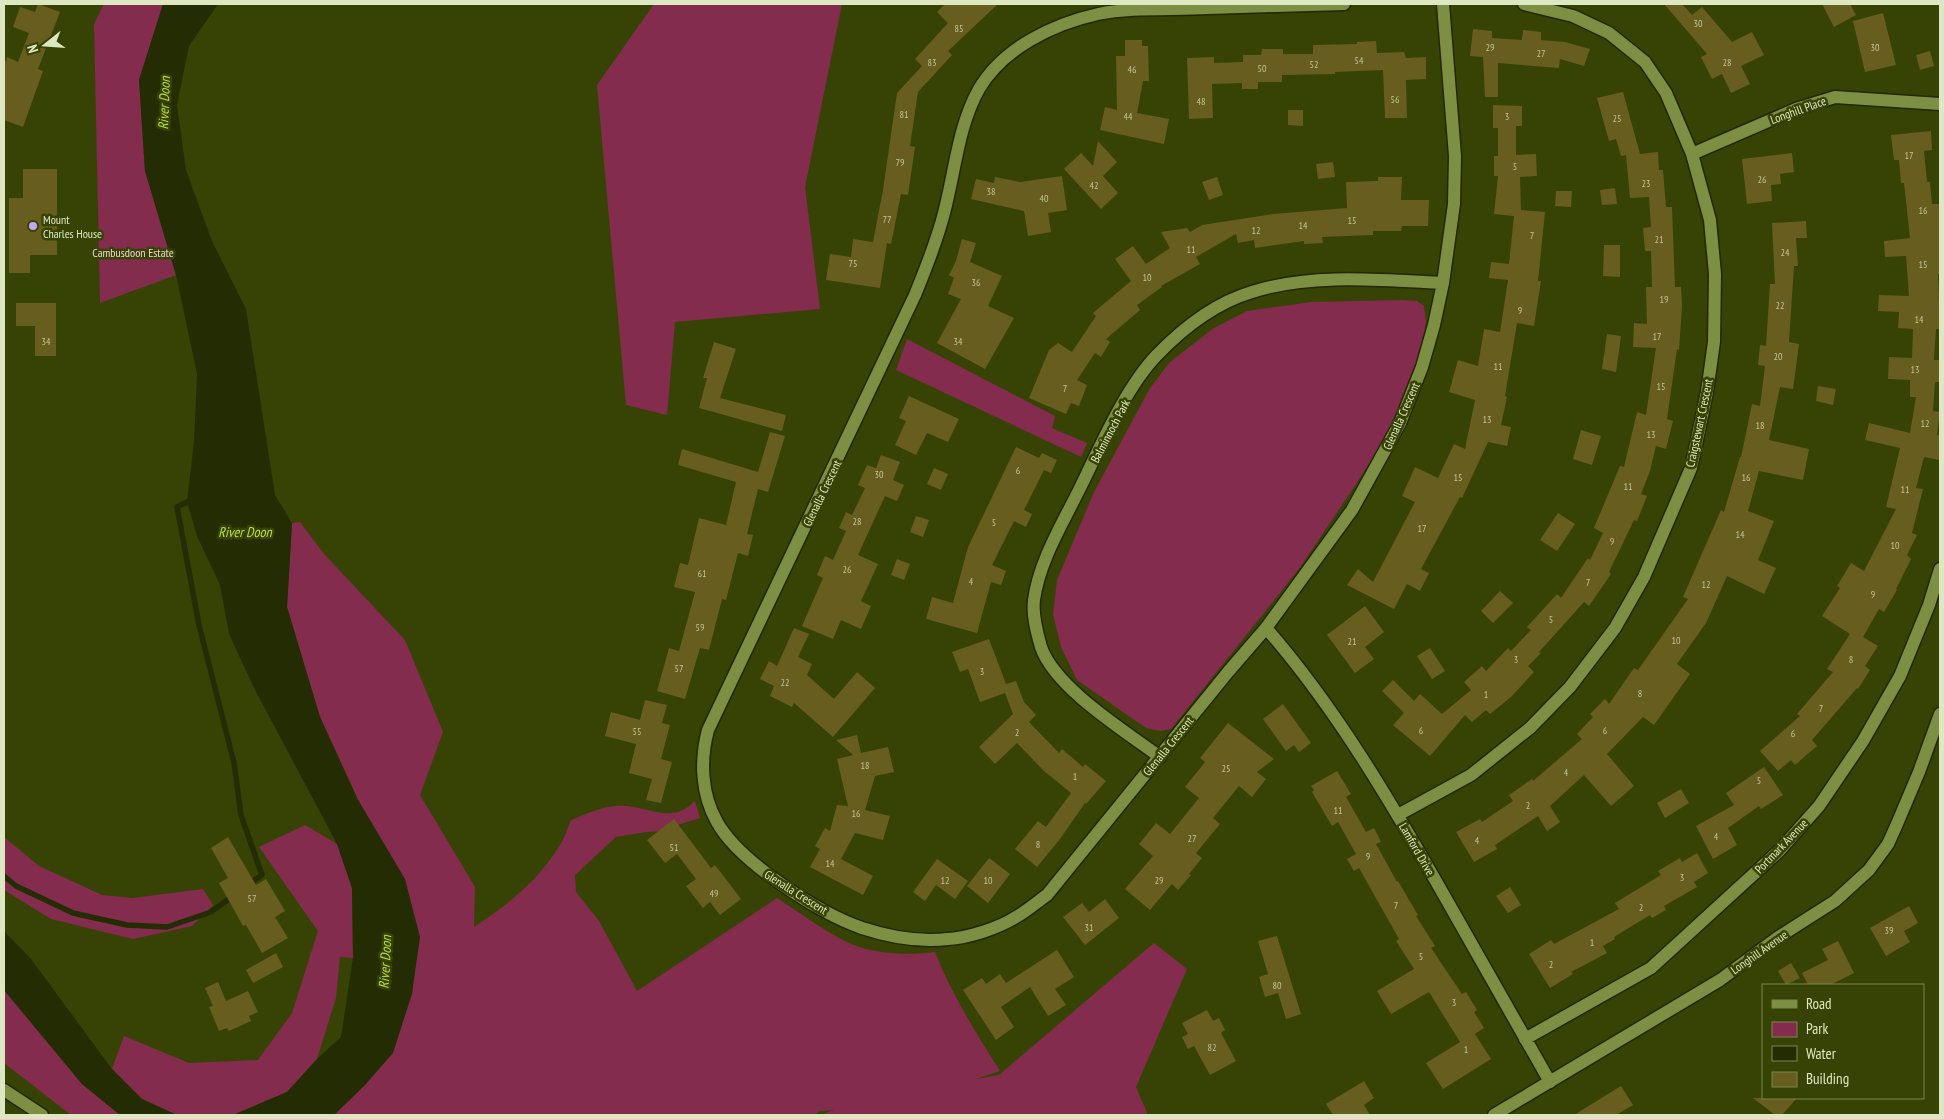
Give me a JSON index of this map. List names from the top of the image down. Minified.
{"streets":{"street":["Longhill Place","Glenalla Crescent","Craigstewart Crescent","Balminnoch Park","Portmark Avenue","Lamford Drive","Longhill Avenue"]},"crossings":[["Longhill Place","Craigstewart Crescent"],["Glenalla Crescent","Balminnoch Park"],["Glenalla Crescent","Lamford Drive"],["Craigstewart Crescent","Lamford Drive"],["Portmark Avenue","Lamford Drive"],["Lamford Drive","Longhill Avenue"]],"water":["River Doon"],"parks":["Cambusdoon Estate"],"places":["Mount Charles House"],"house_numbers":["30","85","29","30","27","54","83","28","52","50","46","56","48","81","44","3","25","17","79","5","26","23","42","38","40","16","77","15","14","12","7","21","11","24","75","15","10","36","19","22","9","14","17","34","34","20","11","13","15","7","13","12","18","13","6","30","15","16","11","11","28","5","17","14","9","10","26","61","4","7","12","9","5","59","10","21","3","8","57","3","22","8","1","7","6","6","55","2","6","18","25","4","1","5","2","11","16","4","27","4","8","51","9","14","3","12","10","29","49","57","7","2","31","39","1","5","2","80","3","82","1"],"legend":["Road","Park","Water","Building"],"north":"left"}
